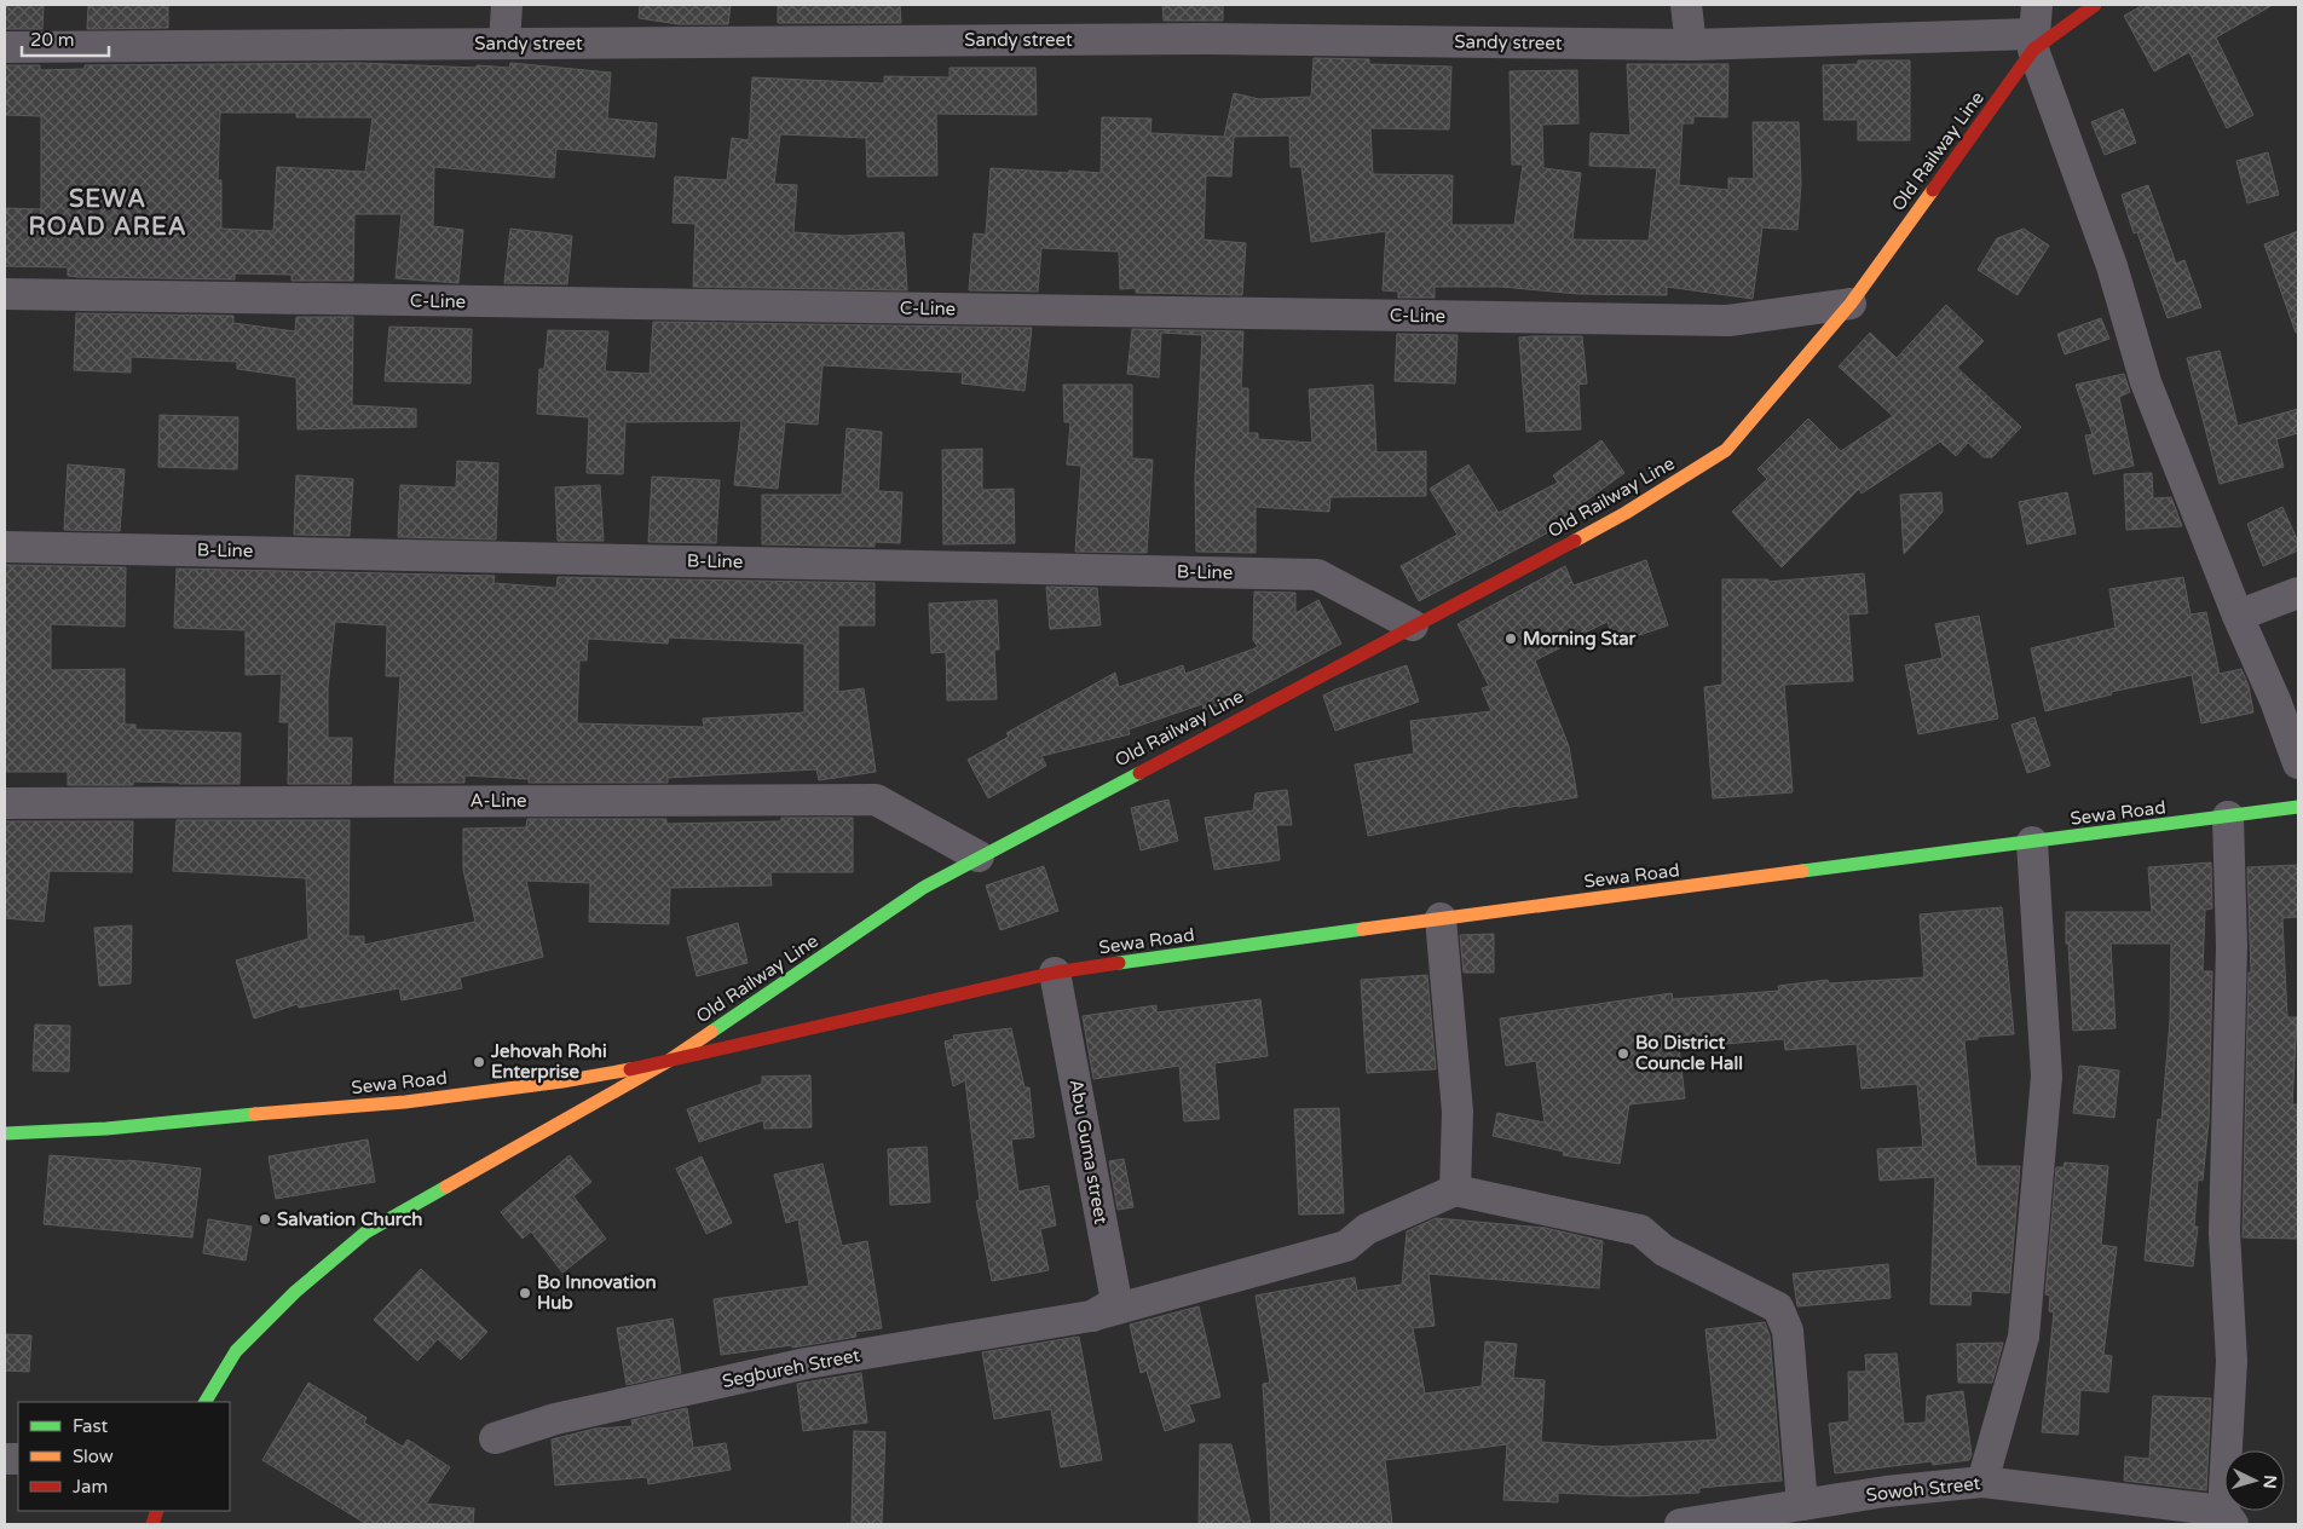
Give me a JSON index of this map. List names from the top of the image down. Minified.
{"streets":{"street":["Sandy street","Old Railway Line","C-Line","B-Line","A-Line","Sewa Road","Abu Guma street","Segbureh Street","Sowoh Street"]},"crossings":[["Sandy street","Old Railway Line"],["Old Railway Line","C-Line"],["Old Railway Line","B-Line"],["Old Railway Line","A-Line"],["Old Railway Line","Sewa Road"],["Sewa Road","Abu Guma street"],["Abu Guma street","Segbureh Street"]],"districts":["SEWA ROAD AREA"],"places":["Morning Star","Bo District Councle Hall","Jehovah Rohi Enterprise","Salvation Church","Bo Innovation Hub"],"legend":["Fast","Slow","Jam"],"scale_bar":"20 m","north":"right"}
